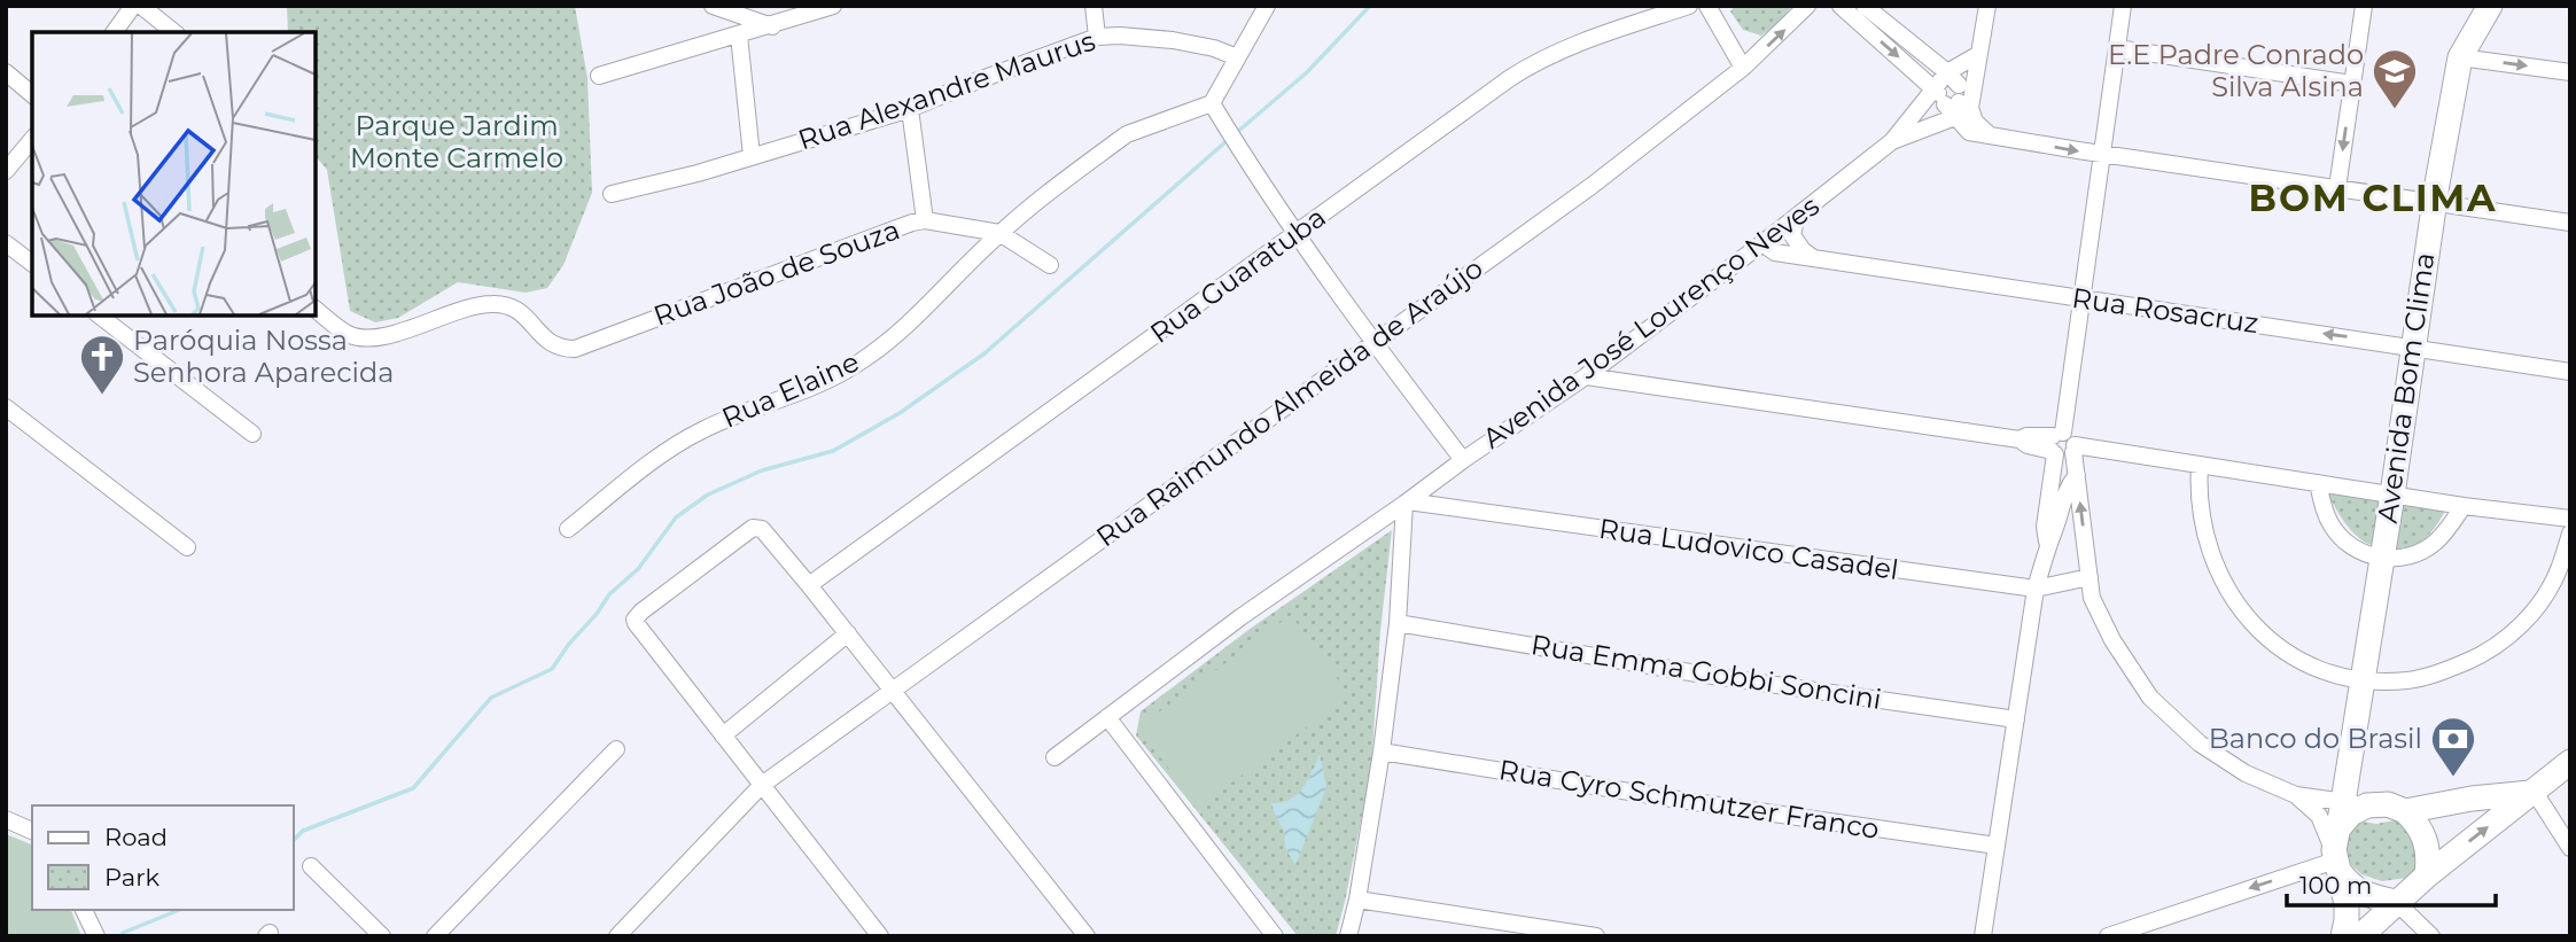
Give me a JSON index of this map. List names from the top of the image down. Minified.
{"streets":{"main road":["Avenida Bom Clima"],"street":["Rua Alexandre Maurus","Rua João de Souza","Rua Guaratuba","Rua Rosacruz","Avenida José Lourenço Neves","Rua Elaine","Rua Raimundo Almeida de Araújo","Rua Ludovico Casadel","Rua Emma Gobbi Soncini","Rua Cyro Schmutzer Franco"]},"crossings":[["Rua João de Souza","Rua Elaine"],["Rua Rosacruz","Avenida José Lourenço Neves"],["Rua Rosacruz","Avenida Bom Clima"],["Avenida José Lourenço Neves","Rua Ludovico Casadel"]],"one_way":["Rua Rosacruz"],"districts":["BOM CLIMA"],"parks":["Parque Jardim Monte Carmelo"],"places":{"school or university":["E.E Padre Conrado Silva Alsina"],"church":["Paróquia Nossa Senhora Aparecida"],"bank":["Banco do Brasil"]},"legend":["Road","Park"],"scale_bar":"100 m"}
